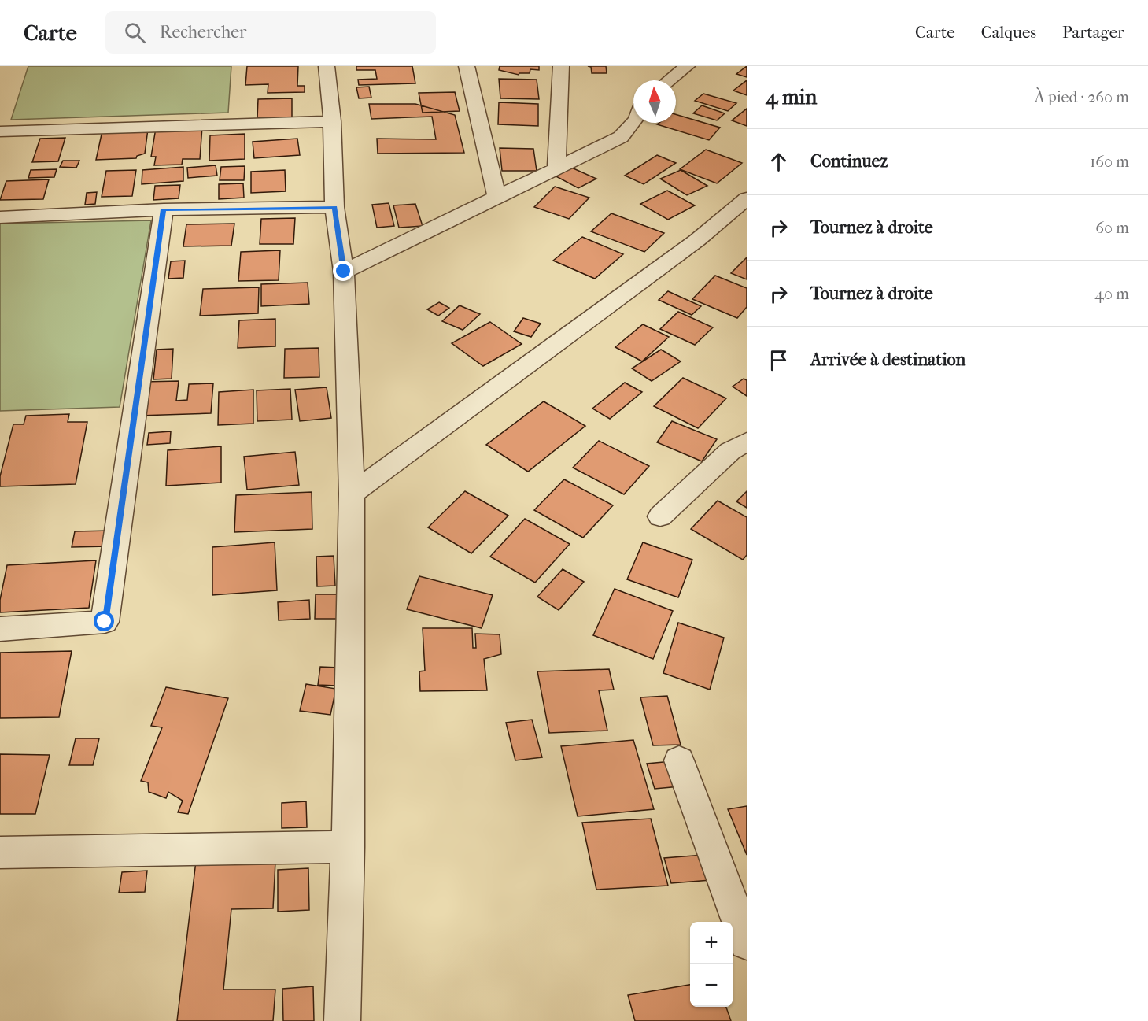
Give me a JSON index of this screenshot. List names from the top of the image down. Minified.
{"north":"top","page":{"header":"Carte","search":"Rechercher","nav":["Carte","Calques","Partager"],"heading":["4 min","À pied · 260 m"],"list":[["Continuez","160 m"],["Tournez à droite","60 m"],["Tournez à droite","40 m"],"Arrivée à destination"],"map_buttons":["+","−"]}}
